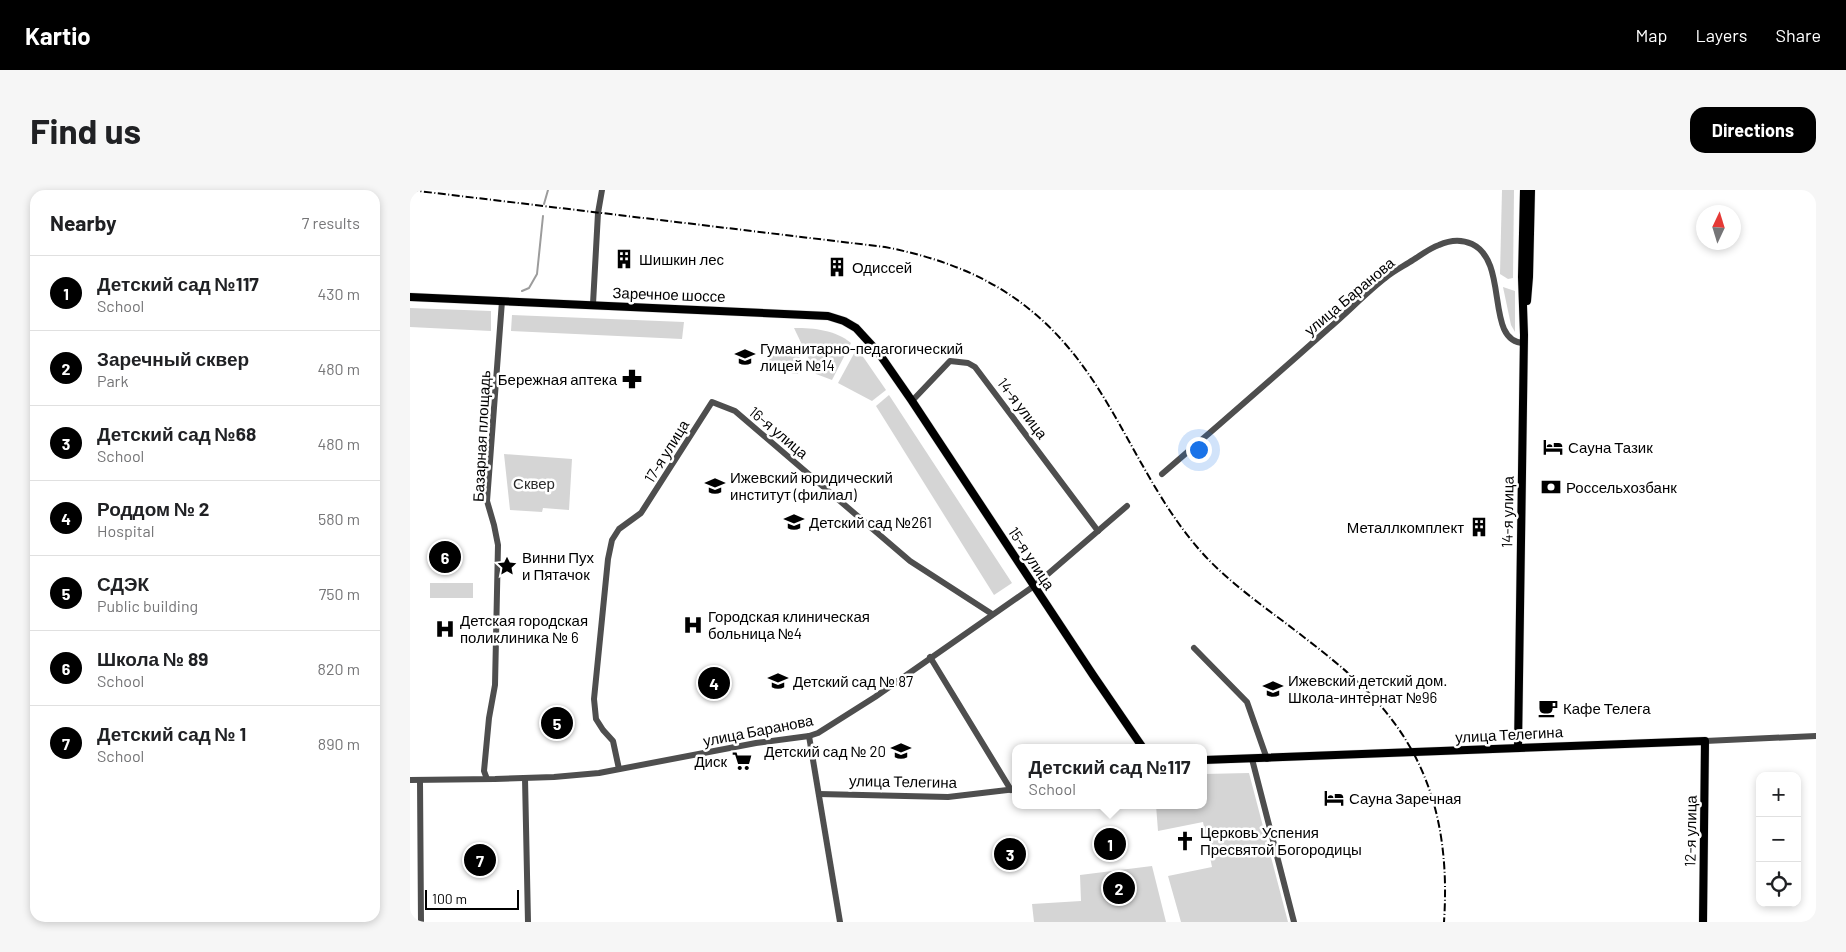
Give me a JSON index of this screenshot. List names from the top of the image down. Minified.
{"streets":{"main road":["Заречное шоссе","14-я улица","15-я улица","улица Телегина","12-я улица"],"street":["улица Баранова","16-я улица","Базарная площадь","17-я улица"]},"crossings":[["Заречное шоссе","Базарная площадь"],["Заречное шоссе","15-я улица"],["улица Баранова","14-я улица"],["улица Баранова","16-я улица"],["улица Баранова","Базарная площадь"],["улица Баранова","17-я улица"],["улица Баранова","15-я улица"],["14-я улица","15-я улица"],["14-я улица","улица Телегина"],["16-я улица","17-я улица"],["улица Телегина","12-я улица"]],"parks":["Сквер"],"places":{"building":["Шишкин лес","Одиссей","Металлкомплект"],"school or university":["Гуманитарно-педагогический лицей №14","Ижевский юридический институт (филиал)","Детский сад №261","Детский сад № 87","Ижевский детский дом. Школа-интернат №96","Детский сад № 20"],"pharmacy":["Бережная аптека"],"hotel":["Сауна Тазик","Сауна Заречная"],"bank":["Россельхозбанк"],"place":["Винни Пух и Пятачок"],"hospital":["Городская клиническая больница №4","Детская городская поликлиника № 6"],"cafe":["Кафе Телега"],"supermarket":["Диск"],"church":["Церковь Успения Пресвятой Богородицы"]},"scale_bar":"100 m","north":"top","page":{"header":"Kartio","nav":["Map","Layers","Share"],"buttons":"Directions","title":"Find us","heading":["Nearby","7 results"],"list":[{"mark":"1","name":"Детский сад №117","note":"School","value":"430 m"},{"mark":"2","name":"Заречный сквер","note":"Park","value":"480 m"},{"mark":"3","name":"Детский сад №68","note":"School","value":"480 m"},{"mark":"4","name":"Роддом № 2","note":"Hospital","value":"580 m"},{"mark":"5","name":"СДЭК","note":"Public building","value":"750 m"},{"mark":"6","name":"Школа № 89","note":"School","value":"820 m"},{"mark":"7","name":"Детский сад № 1","note":"School","value":"890 m"}],"pins":["6","4","5","1","3","7","2"],"popup":["Детский сад №117","School"],"map_buttons":["+","−"],"scale":"100 m"}}
